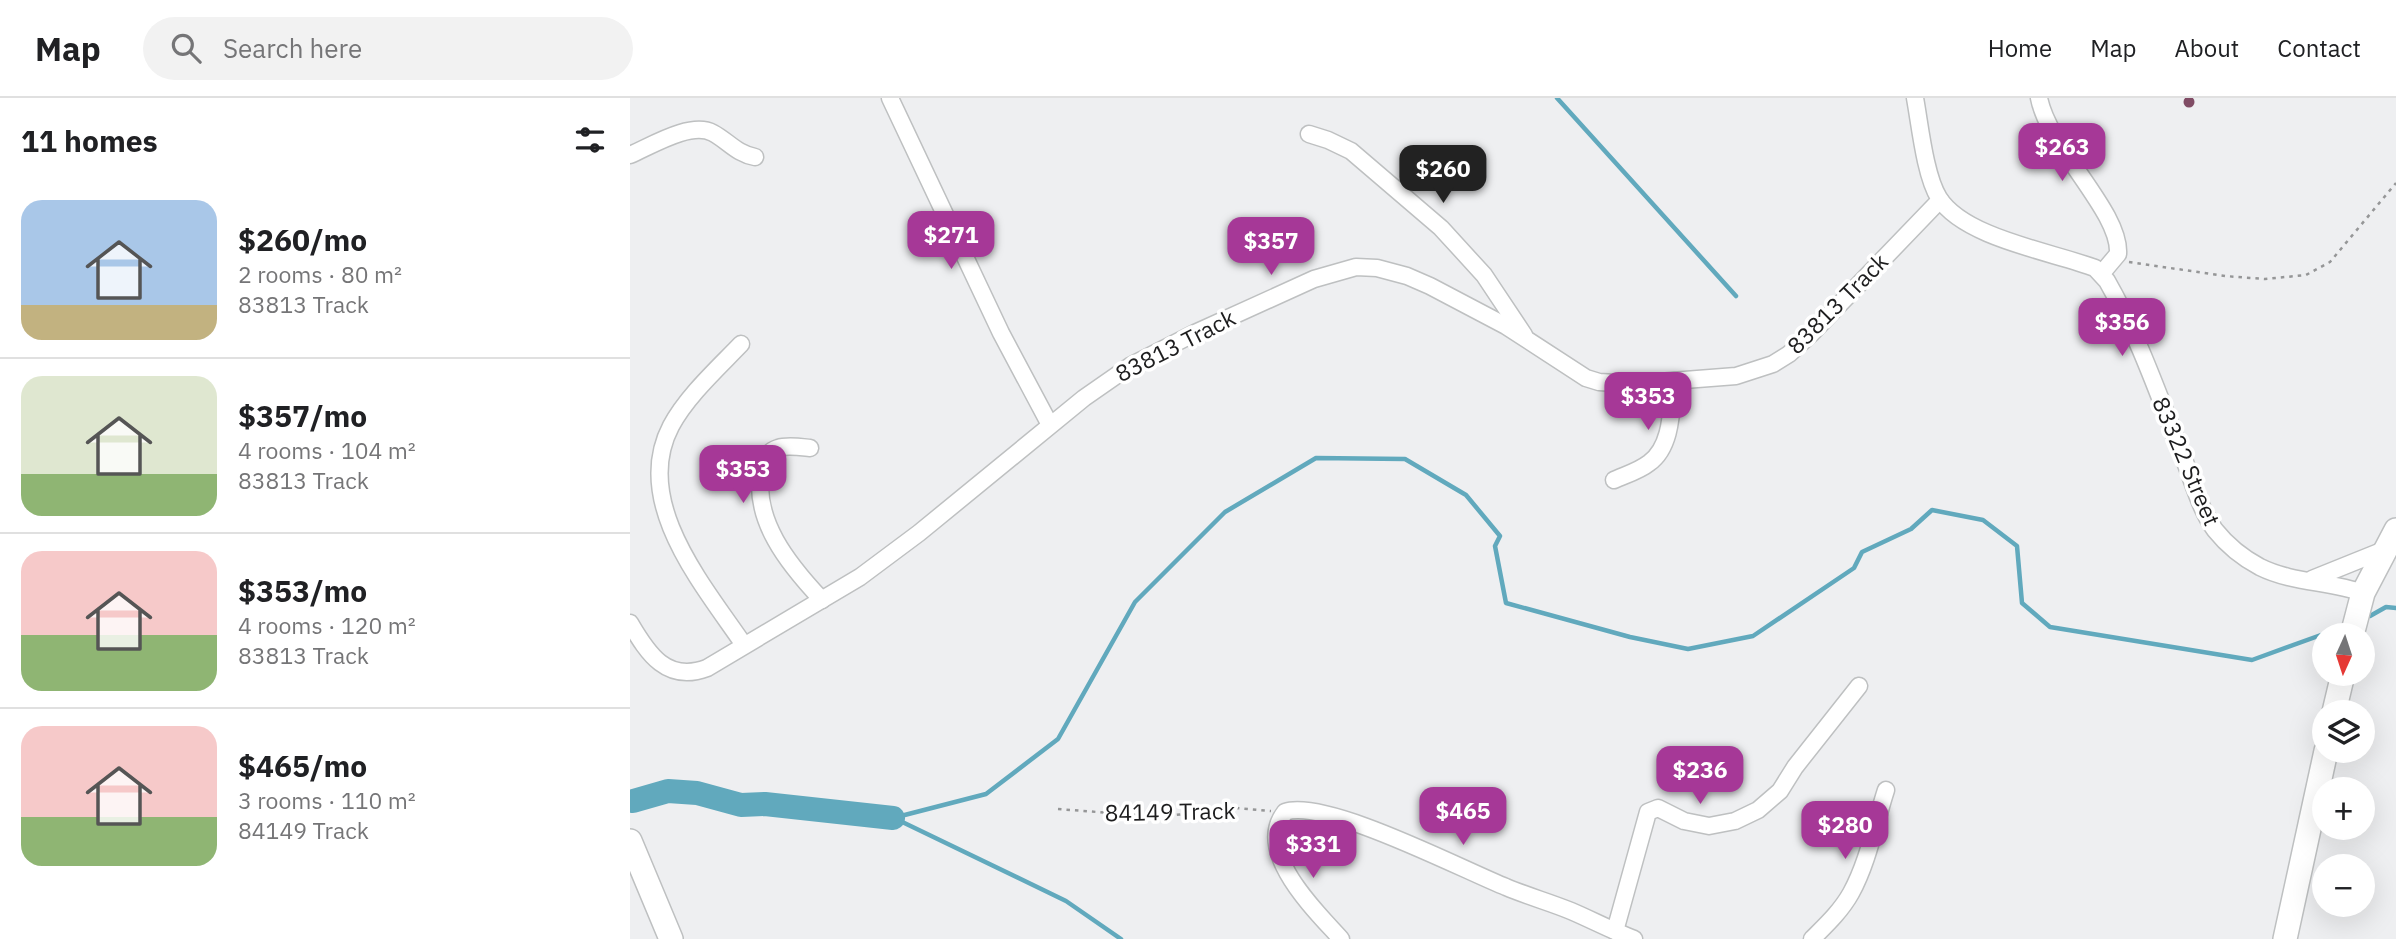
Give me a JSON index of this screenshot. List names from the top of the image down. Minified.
{"streets":{"street":["83813 Track","83322 Street"],"path":["84149 Track"]},"north":"bottom","page":{"header":"Map","search":"Search here","nav":["Home","Map","About","Contact"],"heading":"11 homes","price":["$263","$260","$271","$357","$356","$353","$353","$236","$465","$280","$331"],"list":[{"name":"$260/mo","note":"2 rooms · 80 m² · 83813 Track"},{"name":"$357/mo","note":"4 rooms · 104 m² · 83813 Track"},{"name":"$353/mo","note":"4 rooms · 120 m² · 83813 Track"},{"name":"$465/mo","note":"3 rooms · 110 m² · 84149 Track"}],"map_buttons":["+","−"]}}
